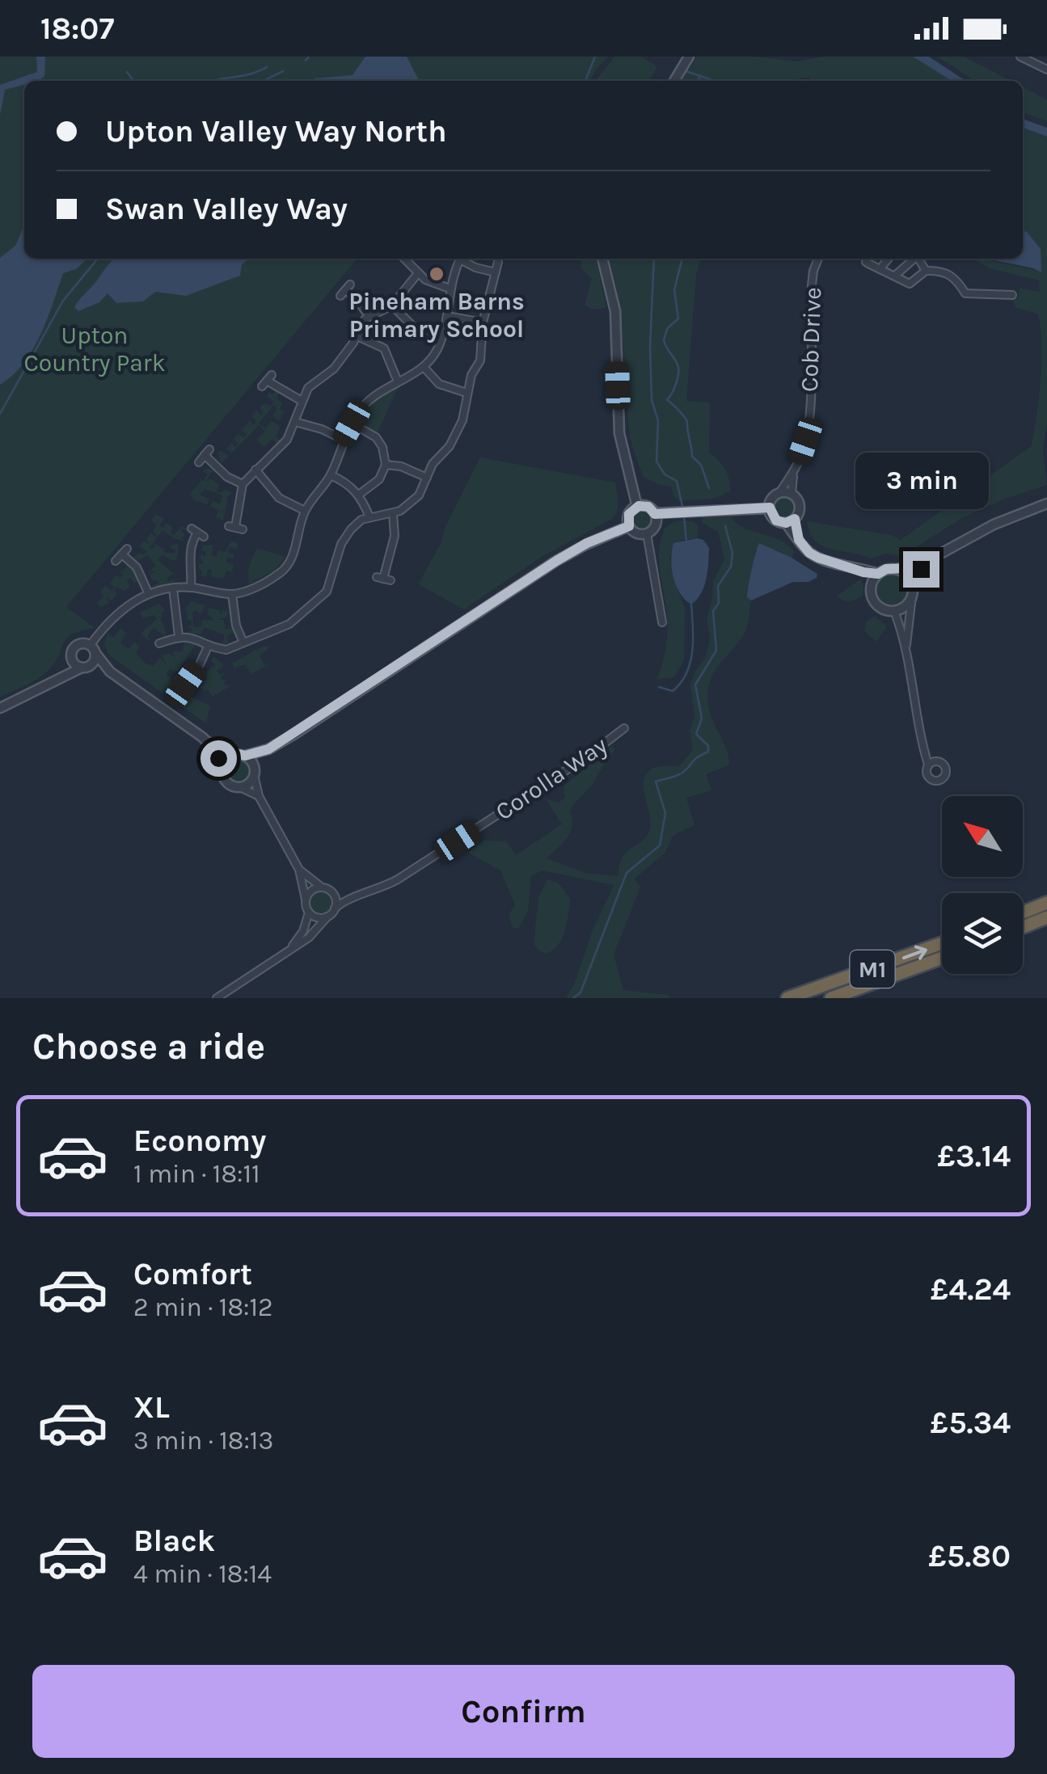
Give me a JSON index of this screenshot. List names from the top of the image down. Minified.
{"streets":{"highway":["M1"],"street":["Cob Drive","Corolla Way"]},"parks":["Upton Country Park"],"places":["Pineham Barns Primary School"],"north":"top left","page":{"status":"18:07","banner":["Upton Valley Way North","Swan Valley Way"],"bubble":"3 min","heading":"Choose a ride","list":[{"name":"Economy","note":"1 min · 18:11","value":"£3.14"},{"name":"Comfort","note":"2 min · 18:12","value":"£4.24"},{"name":"XL","note":"3 min · 18:13","value":"£5.34"},{"name":"Black","note":"4 min · 18:14","value":"£5.80"}],"buttons":"Confirm"}}
